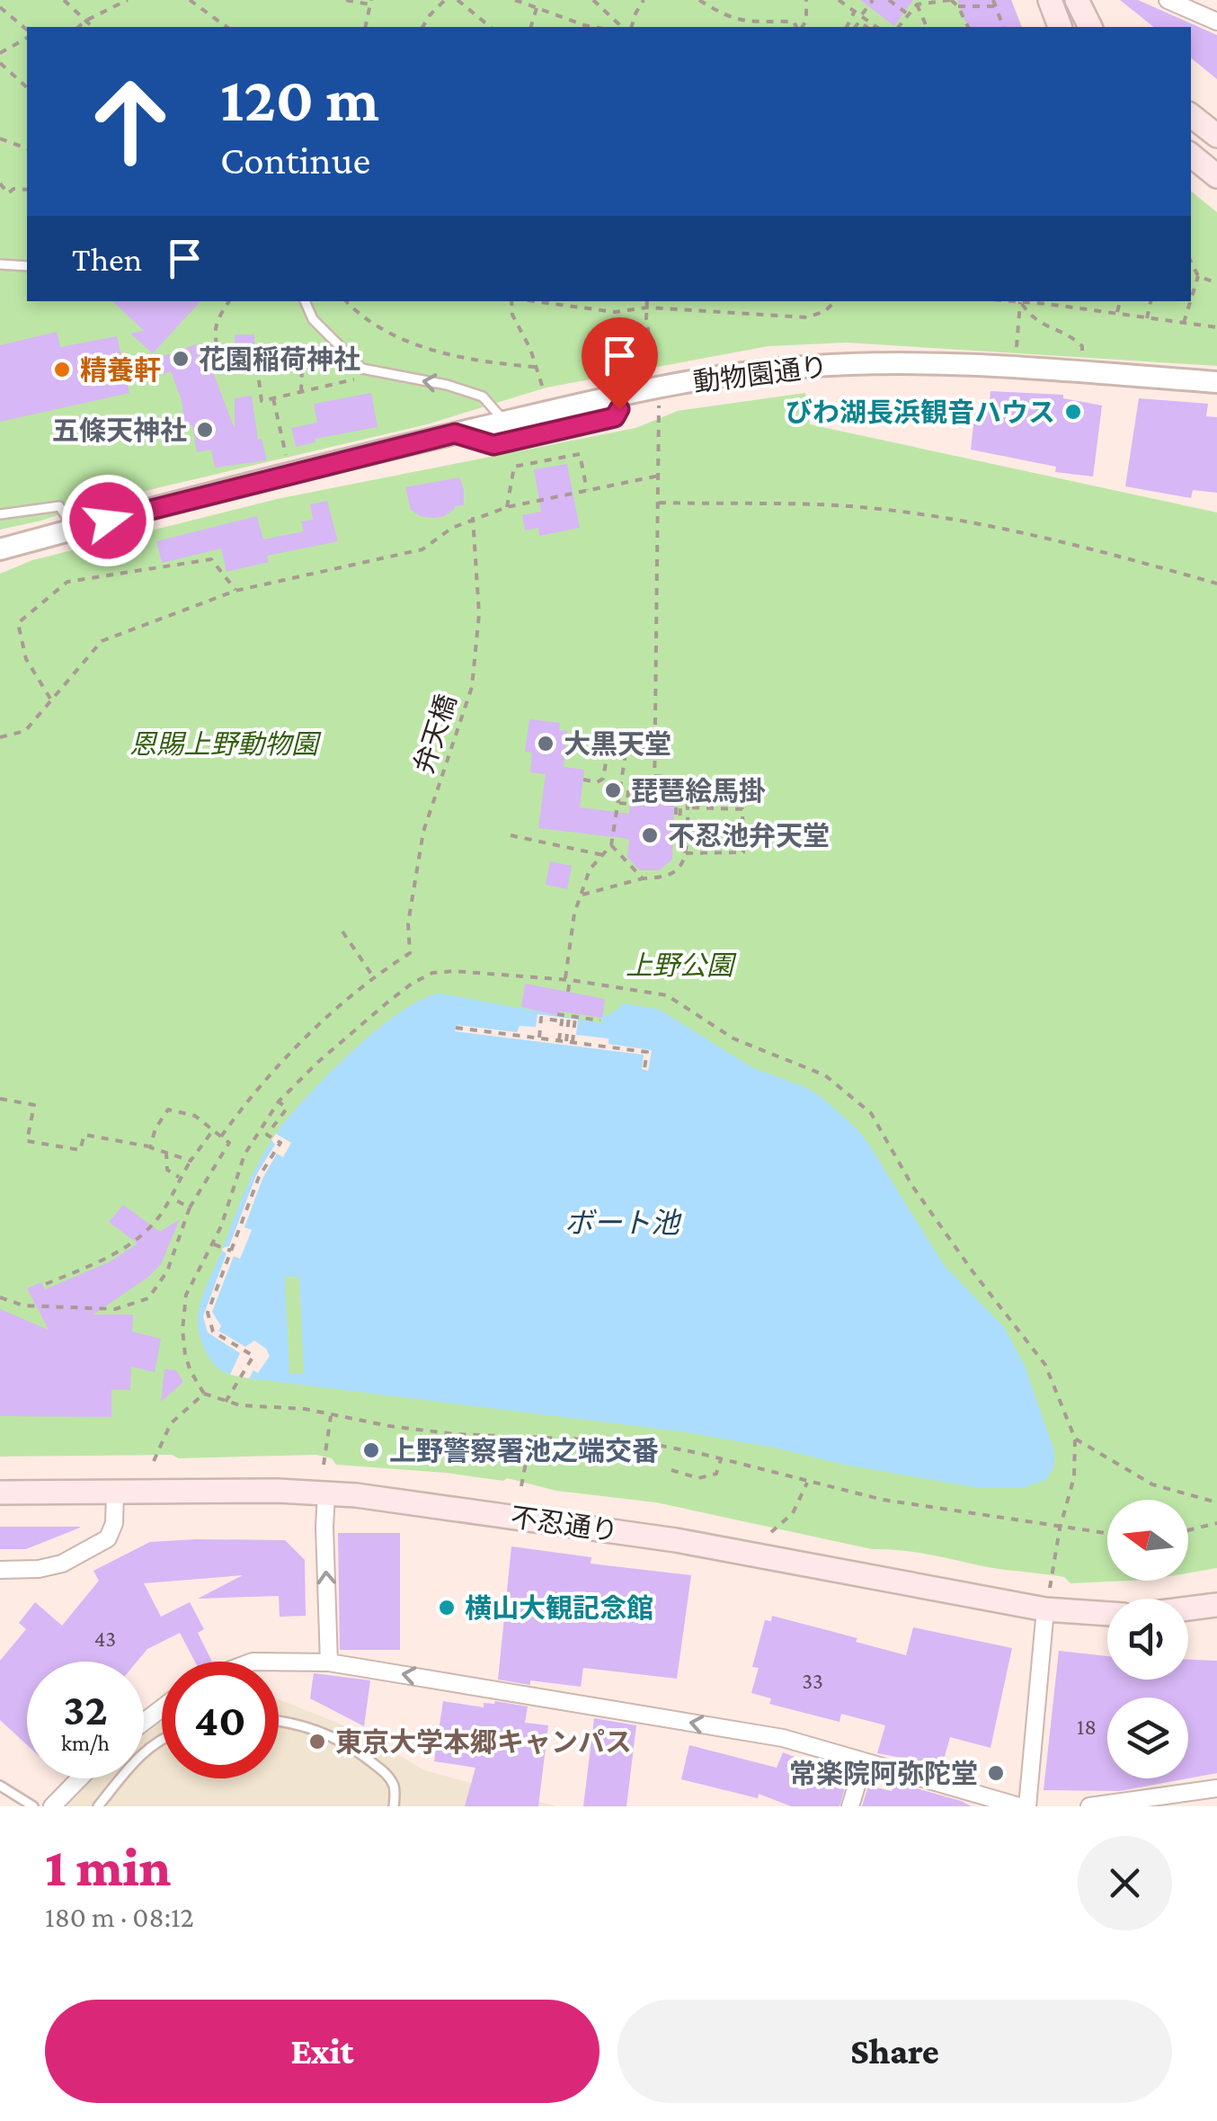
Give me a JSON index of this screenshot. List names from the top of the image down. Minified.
{"streets":{"main road":["不忍通り"],"street":["動物園通り"],"path":["弁天橋"]},"water":["ボート池"],"parks":["恩賜上野動物園","上野公園"],"places":["花園稲荷神社","精養軒","びわ湖長浜観音ハウス","五條天神社","大黒天堂","琵琶絵馬掛","不忍池弁天堂","上野警察署池之端交番","横山大観記念館","東京大学本郷キャンパス","常楽院阿弥陀堂"],"house_numbers":["43","33","18"],"north":"left","page":{"turn":["120 m","Continue"],"then":"Then","speed":"32 km/h","limit":"40","heading":["1 min","180 m · 08:12"],"buttons":["Exit","Share"]}}
